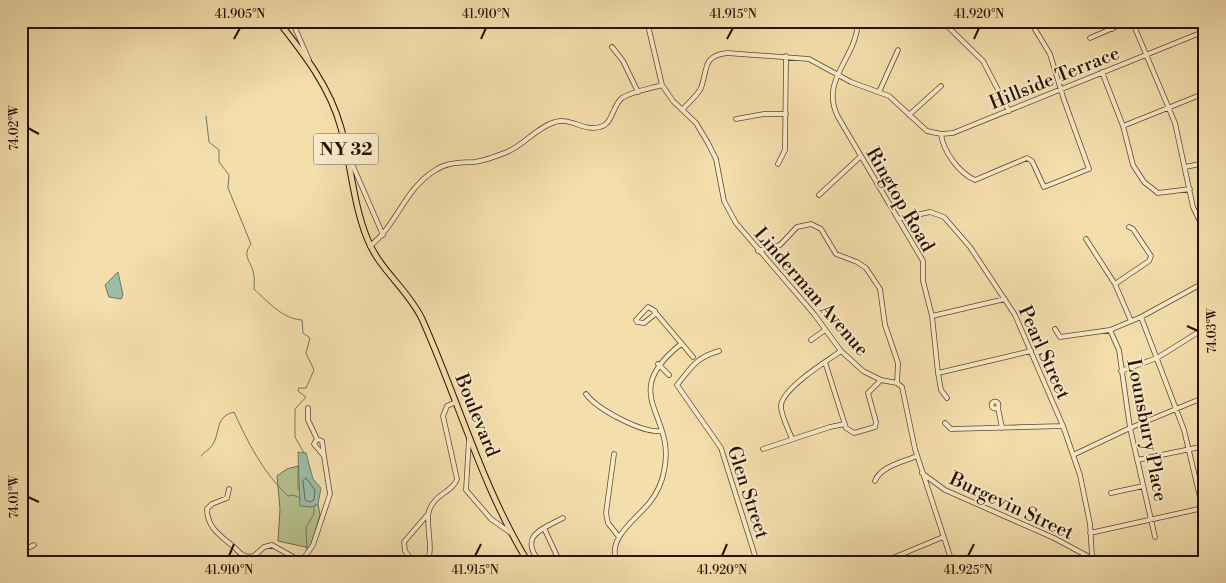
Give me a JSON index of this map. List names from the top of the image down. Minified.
{"streets":{"main road":["NY 32","Boulevard"],"street":["Hillside Terrace","Ringtop Road","Linderman Avenue","Pearl Street","Lounsbury Place","Glen Street","Burgevin Street"]},"crossings":[["NY 32","Boulevard"],["Ringtop Road","Pearl Street"],["Pearl Street","Burgevin Street"]],"coordinates":["41.905°N","41.910°N","41.915°N","41.920°N","74.02°W","74.03°W","74.01°W","41.925°N"]}
